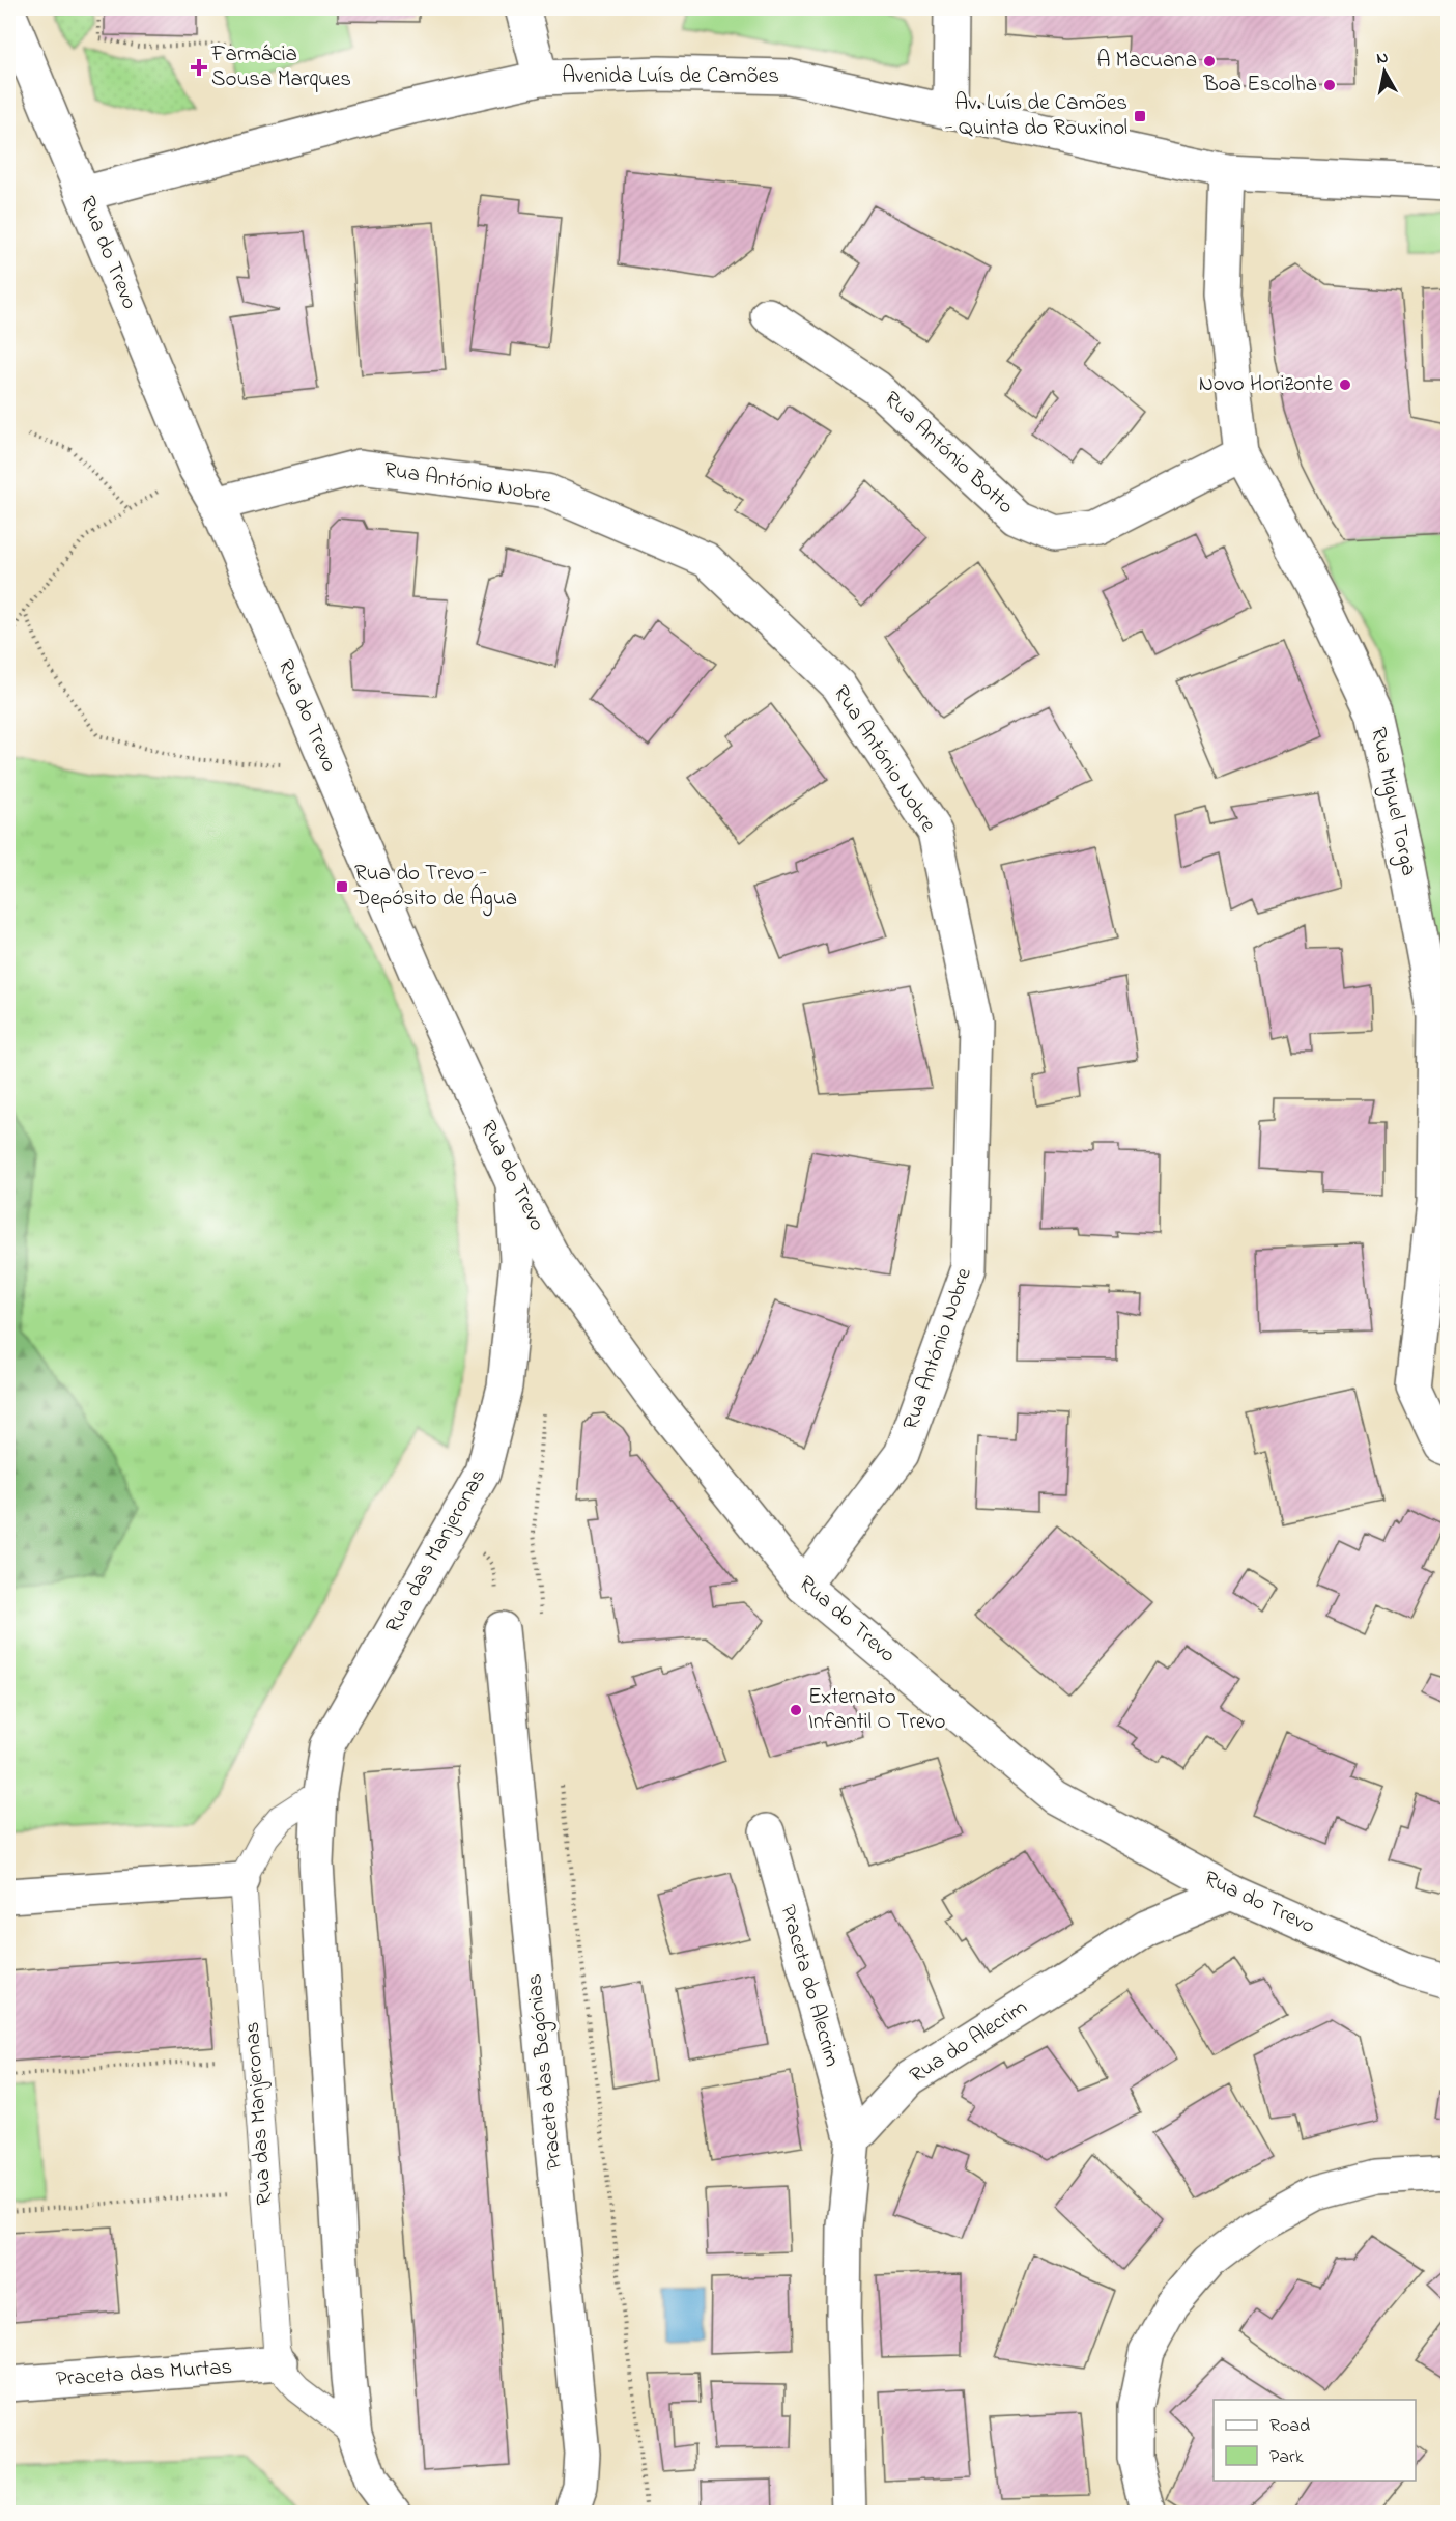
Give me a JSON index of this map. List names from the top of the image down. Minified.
{"streets":{"street":["Avenida Luís de Camões","Rua do Trevo","Rua António Botto","Rua António Nobre","Rua Miguel Torga","Rua das Manjeronas","Praceta do Alecrim","Rua do Alecrim","Praceta das Begónias","Praceta das Murtas"]},"crossings":[["Avenida Luís de Camões","Rua do Trevo"],["Avenida Luís de Camões","Rua Miguel Torga"],["Rua do Trevo","Rua António Nobre"],["Rua do Trevo","Rua das Manjeronas"],["Rua do Trevo","Rua do Alecrim"],["Rua António Botto","Rua Miguel Torga"],["Rua das Manjeronas","Praceta das Murtas"],["Praceta do Alecrim","Rua do Alecrim"]],"places":{"other":["A Macuana","Boa Escolha","Novo Horizonte","Externato Infantil O Trevo"],"health":["Farmácia Sousa Marques"],"transit":["Av. Luís de Camões - Quinta do Rouxinol","Rua do Trevo - Depósito de Água"]},"legend":["Road","Park"],"north":"top"}
